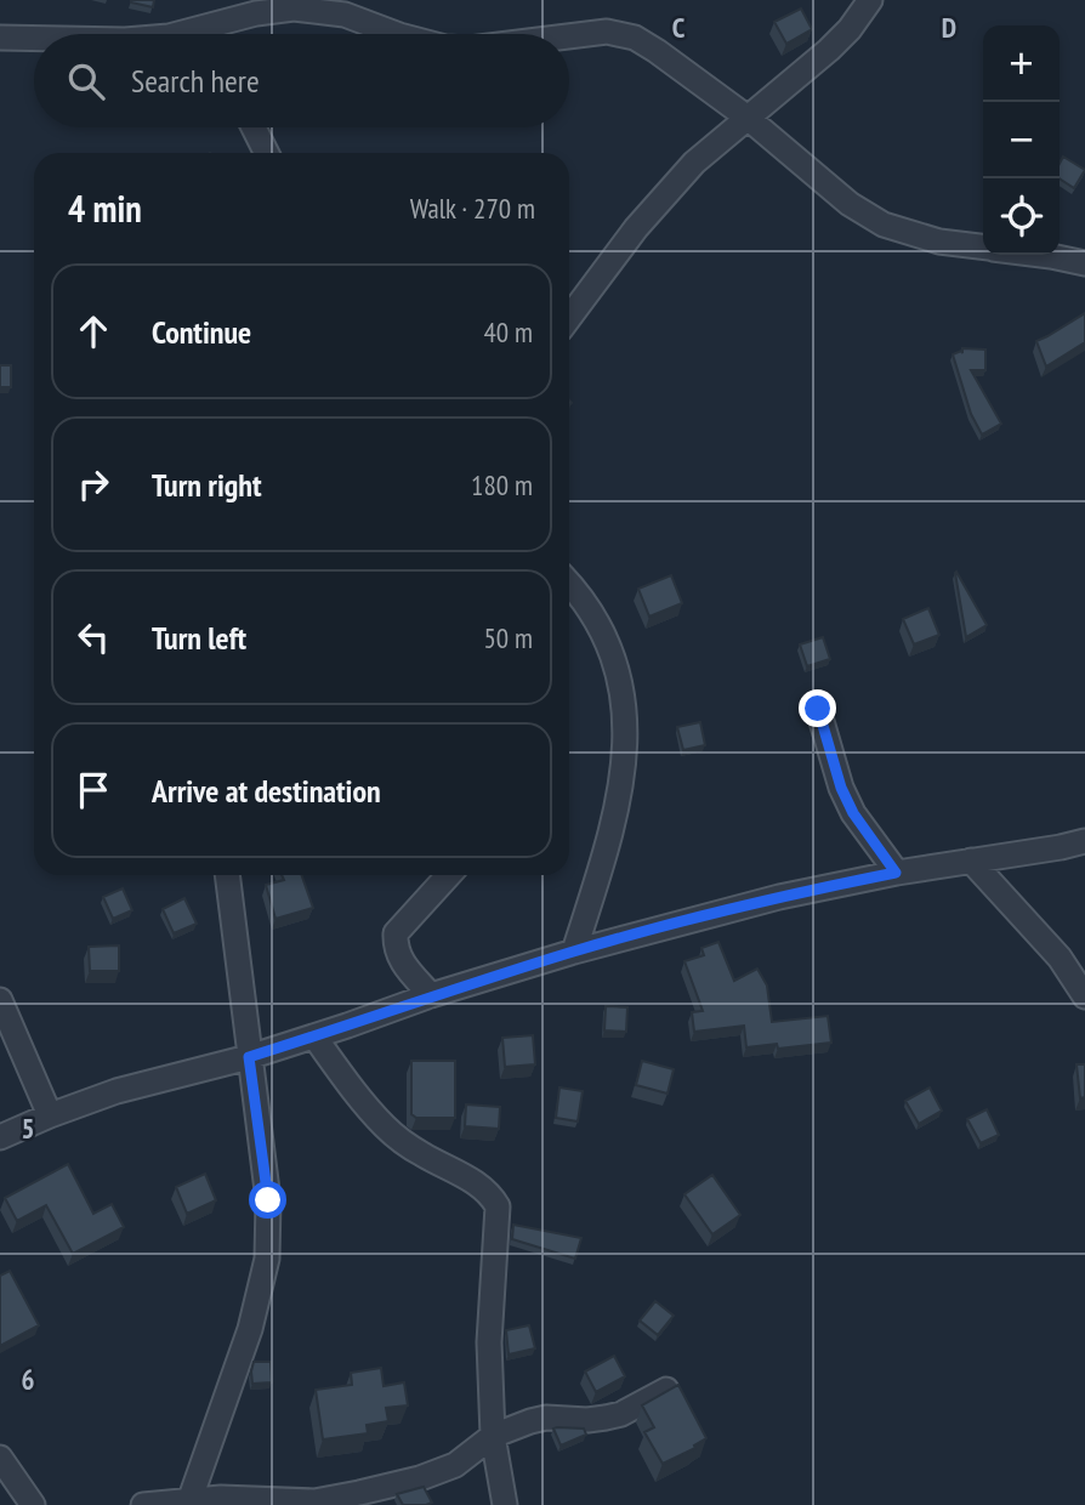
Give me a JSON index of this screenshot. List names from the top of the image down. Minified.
{"page":{"map_buttons":["+","−"],"search":"Search here","heading":["4 min","Walk · 270 m"],"list":[["Continue","40 m"],["Turn right","180 m"],["Turn left","50 m"],"Arrive at destination"]},"grid":{"columns":["C","D"],"rows":["5","6"]}}
